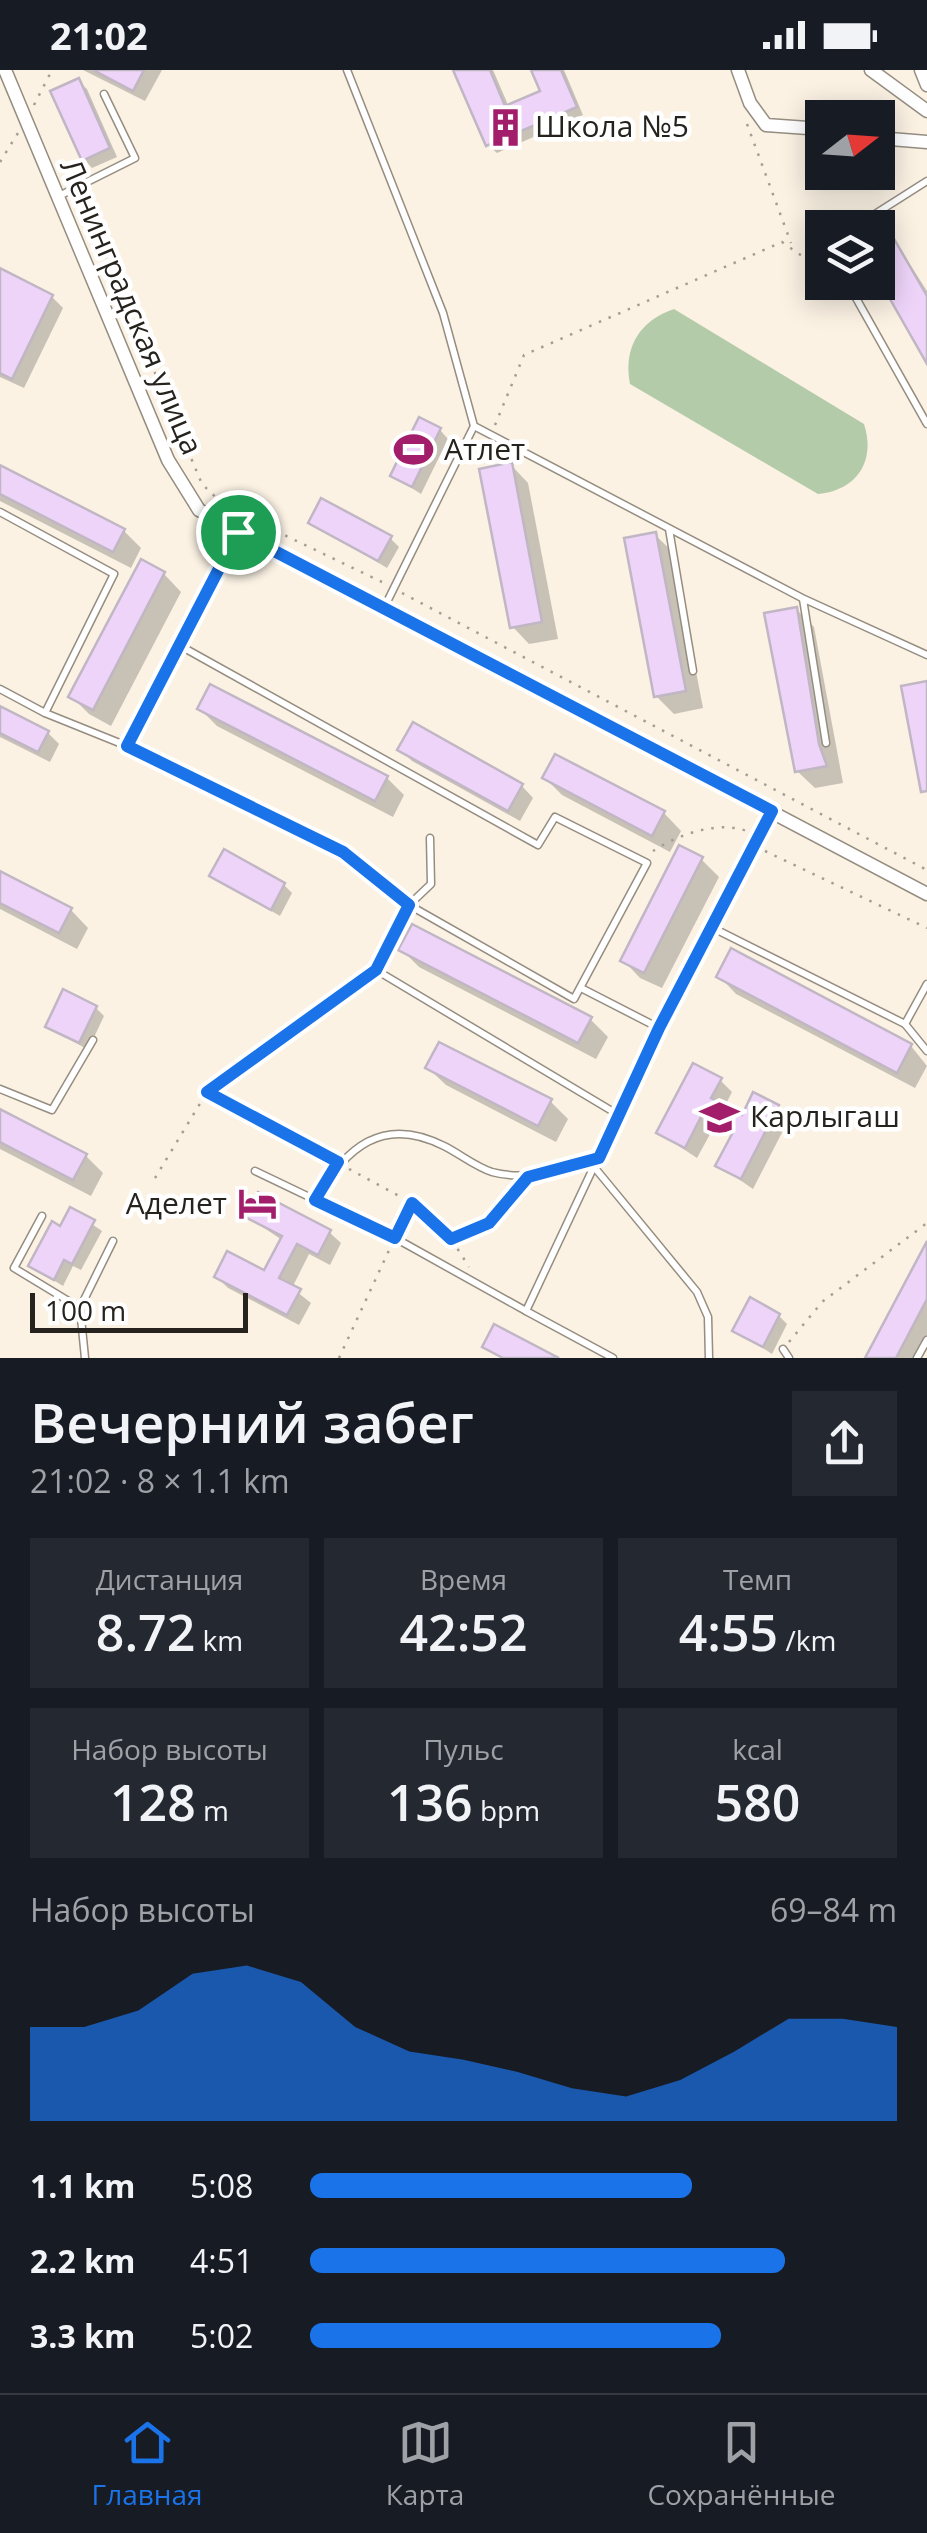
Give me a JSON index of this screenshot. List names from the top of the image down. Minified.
{"streets":{"street":["Ленинградская улица"]},"places":{"building":["Школа №5"],"sports":["Атлет"],"school or university":["Карлыгаш"],"hotel":["Аделет"]},"scale_bar":"100 m","north":"right","page":{"status":"21:02","scale":"100 m","heading":["Вечерний забег","21:02 · 8 × 1.1 km"],"stats":[["Дистанция","8.72 km"],["Время","42:52"],["Темп","4:55 /km"],["Набор высоты","128 m"],["Пульс","136 bpm"],["kcal","580"]],"chart":["Набор высоты","69–84 m"],"list":[{"name":"1.1 km","note":"5:08"},{"name":"2.2 km","note":"4:51"},{"name":"3.3 km","note":"5:02"}],"tabs":["Главная","Карта","Сохранённые"]}}
